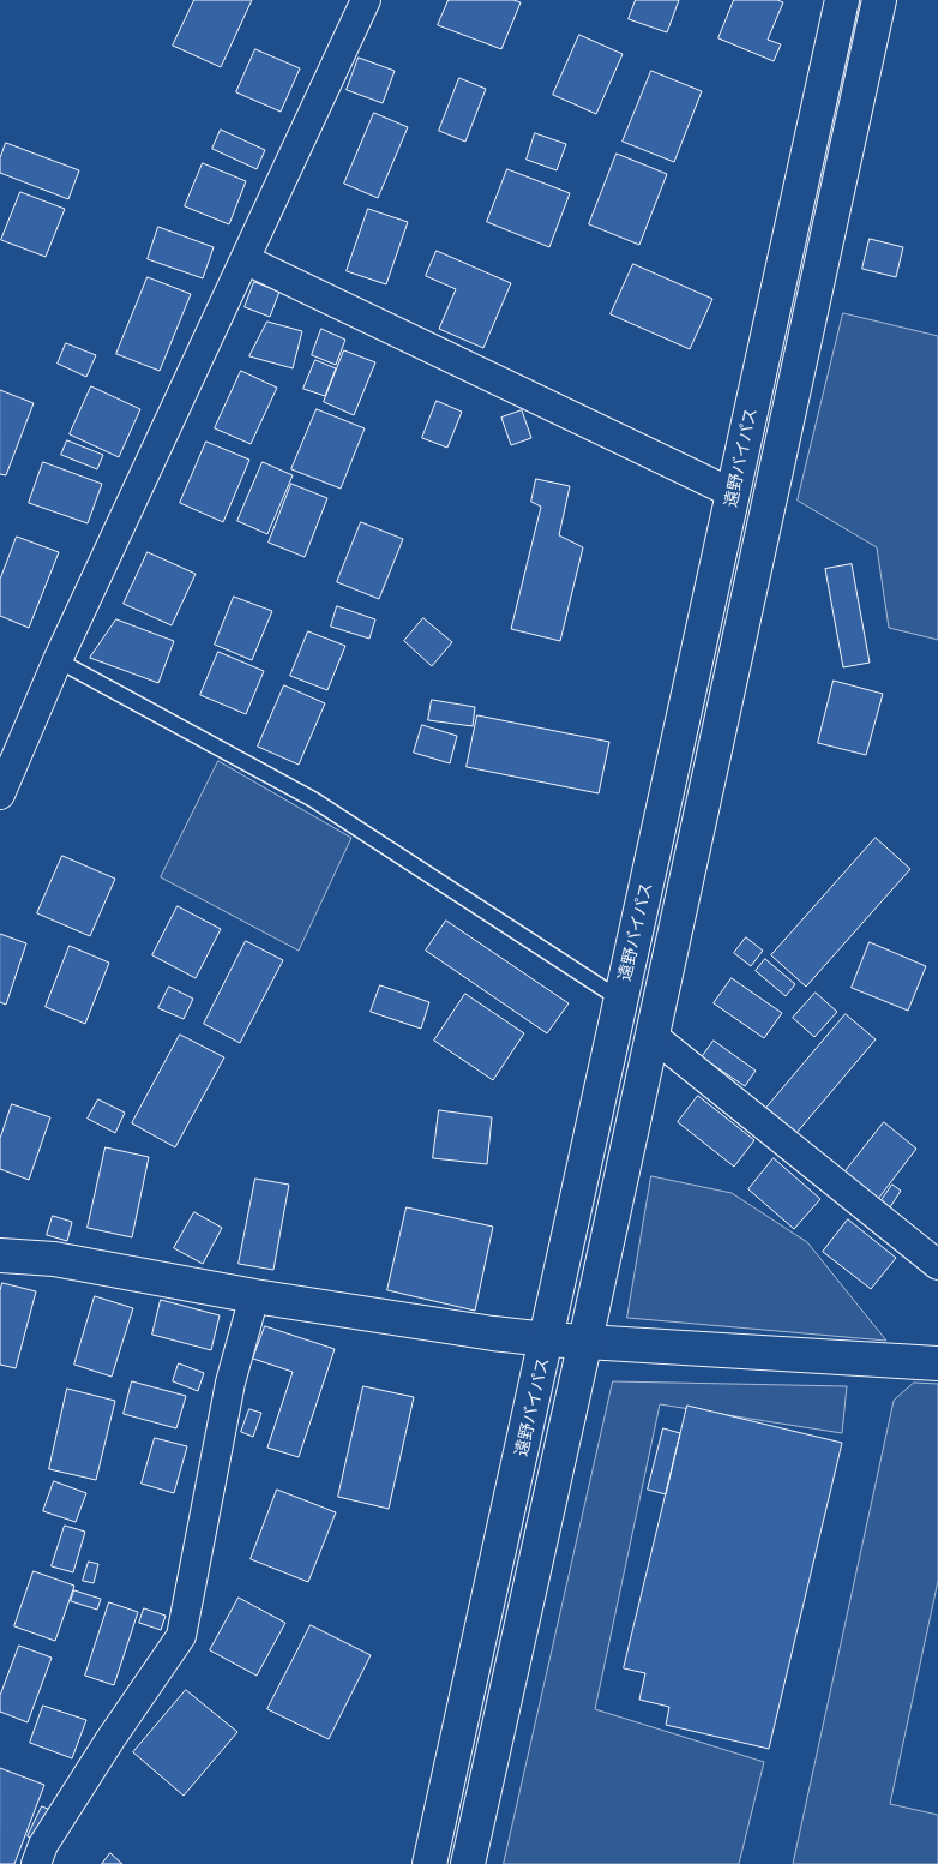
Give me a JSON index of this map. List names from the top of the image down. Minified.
{"streets":{"main road":["遠野バイパス"]}}
